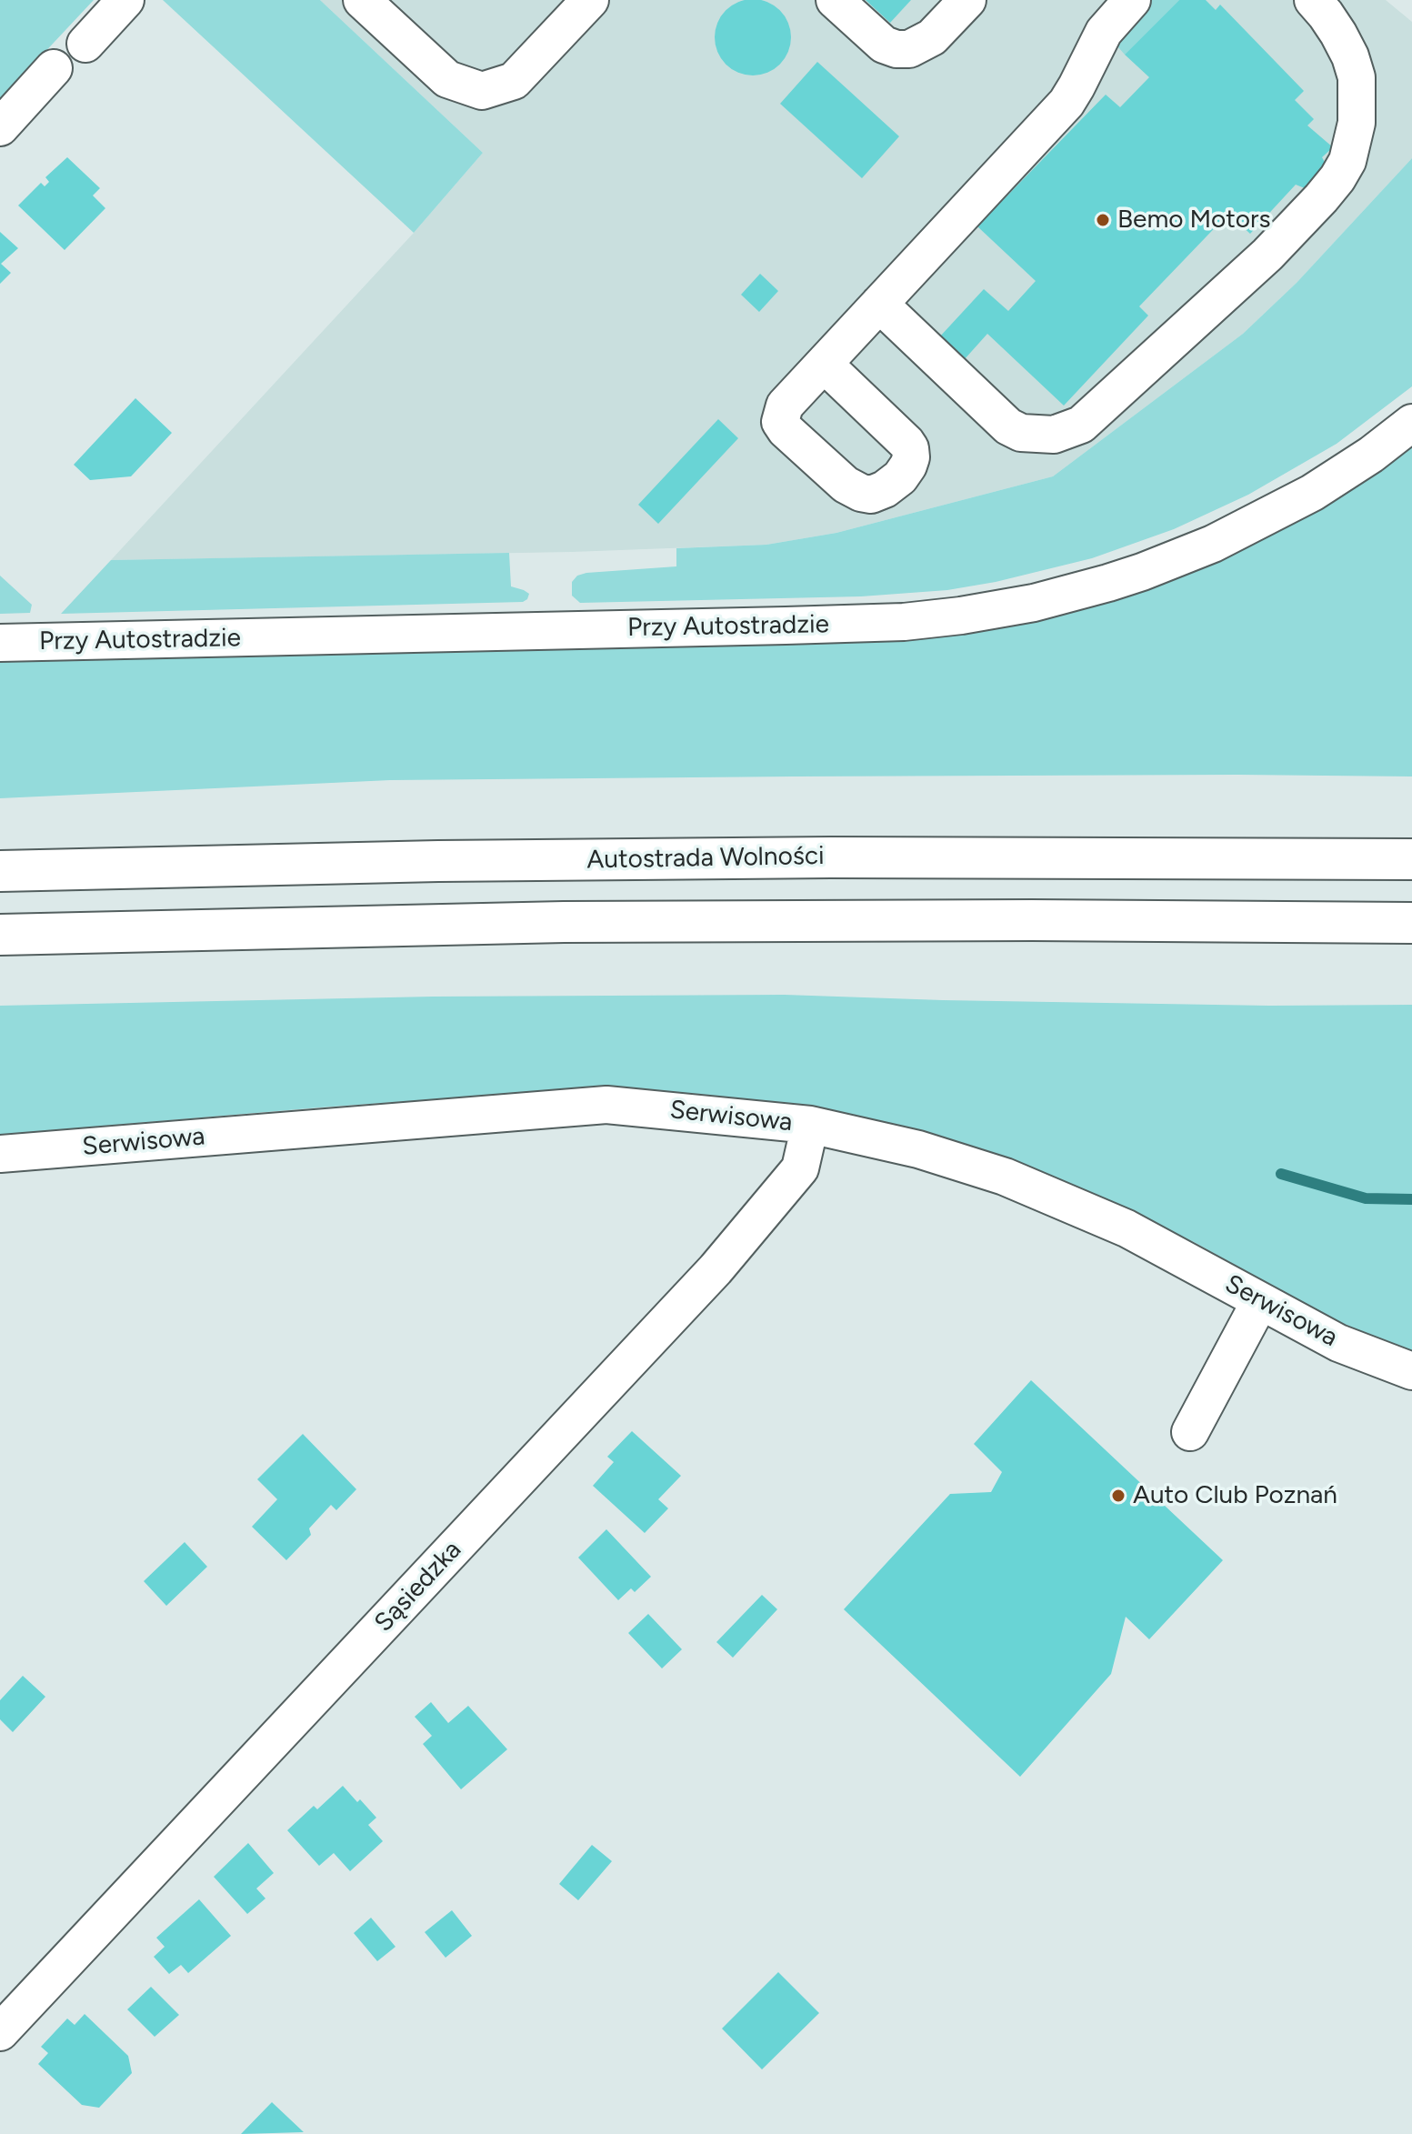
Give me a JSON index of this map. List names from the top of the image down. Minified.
{"streets":{"highway":["Autostrada Wolności"],"street":["Przy Autostradzie","Serwisowa","Sąsiedzka"]},"crossings":[["Serwisowa","Sąsiedzka"]],"places":["Bemo Motors","Auto Club Poznań"]}
